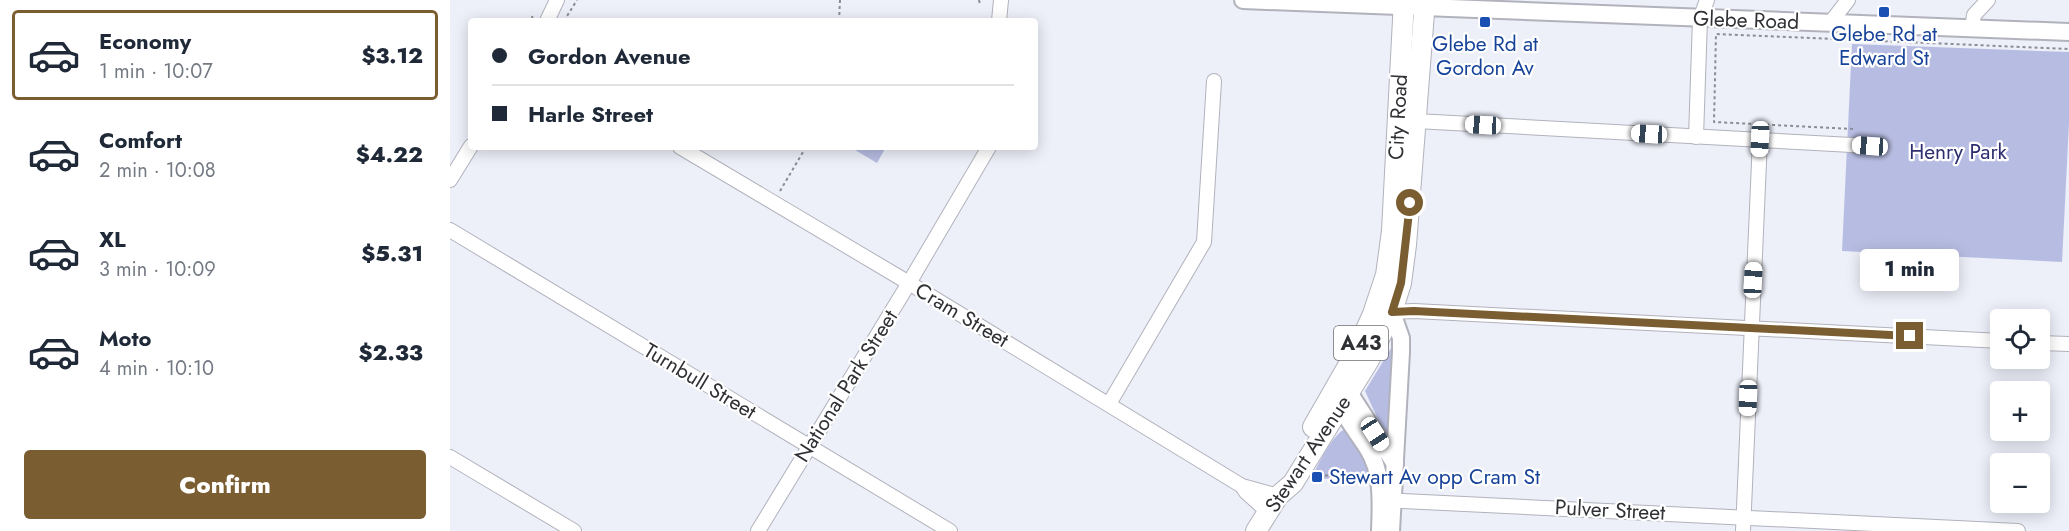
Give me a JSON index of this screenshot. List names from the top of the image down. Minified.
{"streets":{"highway":["City Road","A43","Stewart Avenue"],"main road":["Glebe Road"],"street":["Cram Street","Turnbull Street","National Park Street","Pulver Street"]},"crossings":[["Glebe Road","City Road"],["Glebe Road","A43"],["City Road","Stewart Avenue"],["Cram Street","National Park Street"],["Cram Street","Stewart Avenue"],["A43","Stewart Avenue"],["Turnbull Street","National Park Street"]],"parks":["Henry Park"],"places":{"transit":["Glebe Rd at Edward St","Glebe Rd at Gordon Av","Stewart Av opp Cram St"]},"page":{"list":[{"name":"Economy","note":"1 min · 10:07","value":"$3.12"},{"name":"Comfort","note":"2 min · 10:08","value":"$4.22"},{"name":"XL","note":"3 min · 10:09","value":"$5.31"},{"name":"Moto","note":"4 min · 10:10","value":"$2.33"}],"banner":["Gordon Avenue","Harle Street"],"bubble":"1 min","map_buttons":["+","−"],"buttons":"Confirm"}}
